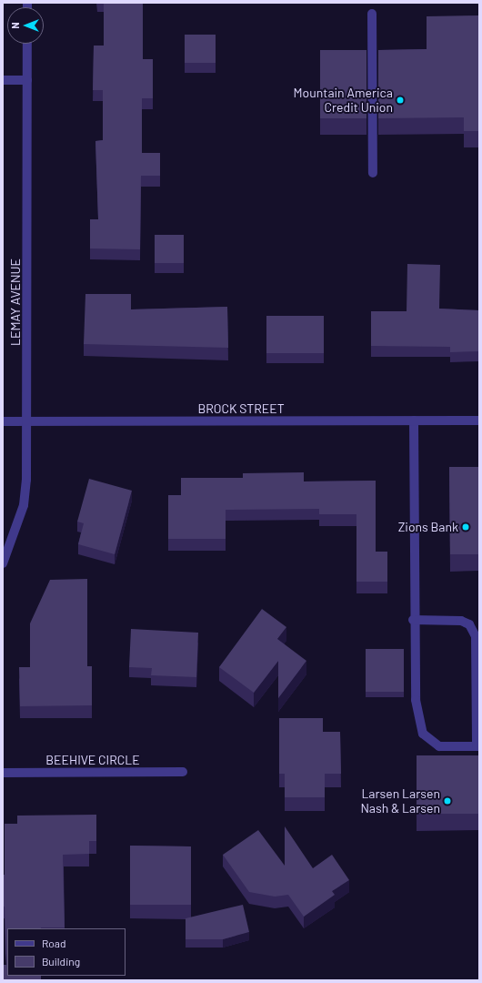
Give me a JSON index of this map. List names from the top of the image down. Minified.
{"streets":{"street":["LEMAY AVENUE","BROCK STREET","BEEHIVE CIRCLE"]},"crossings":[["LEMAY AVENUE","BROCK STREET"]],"places":["Mountain America Credit Union","Zions Bank","Larsen Larsen Nash & Larsen"],"legend":["Road","Building"],"north":"left"}
